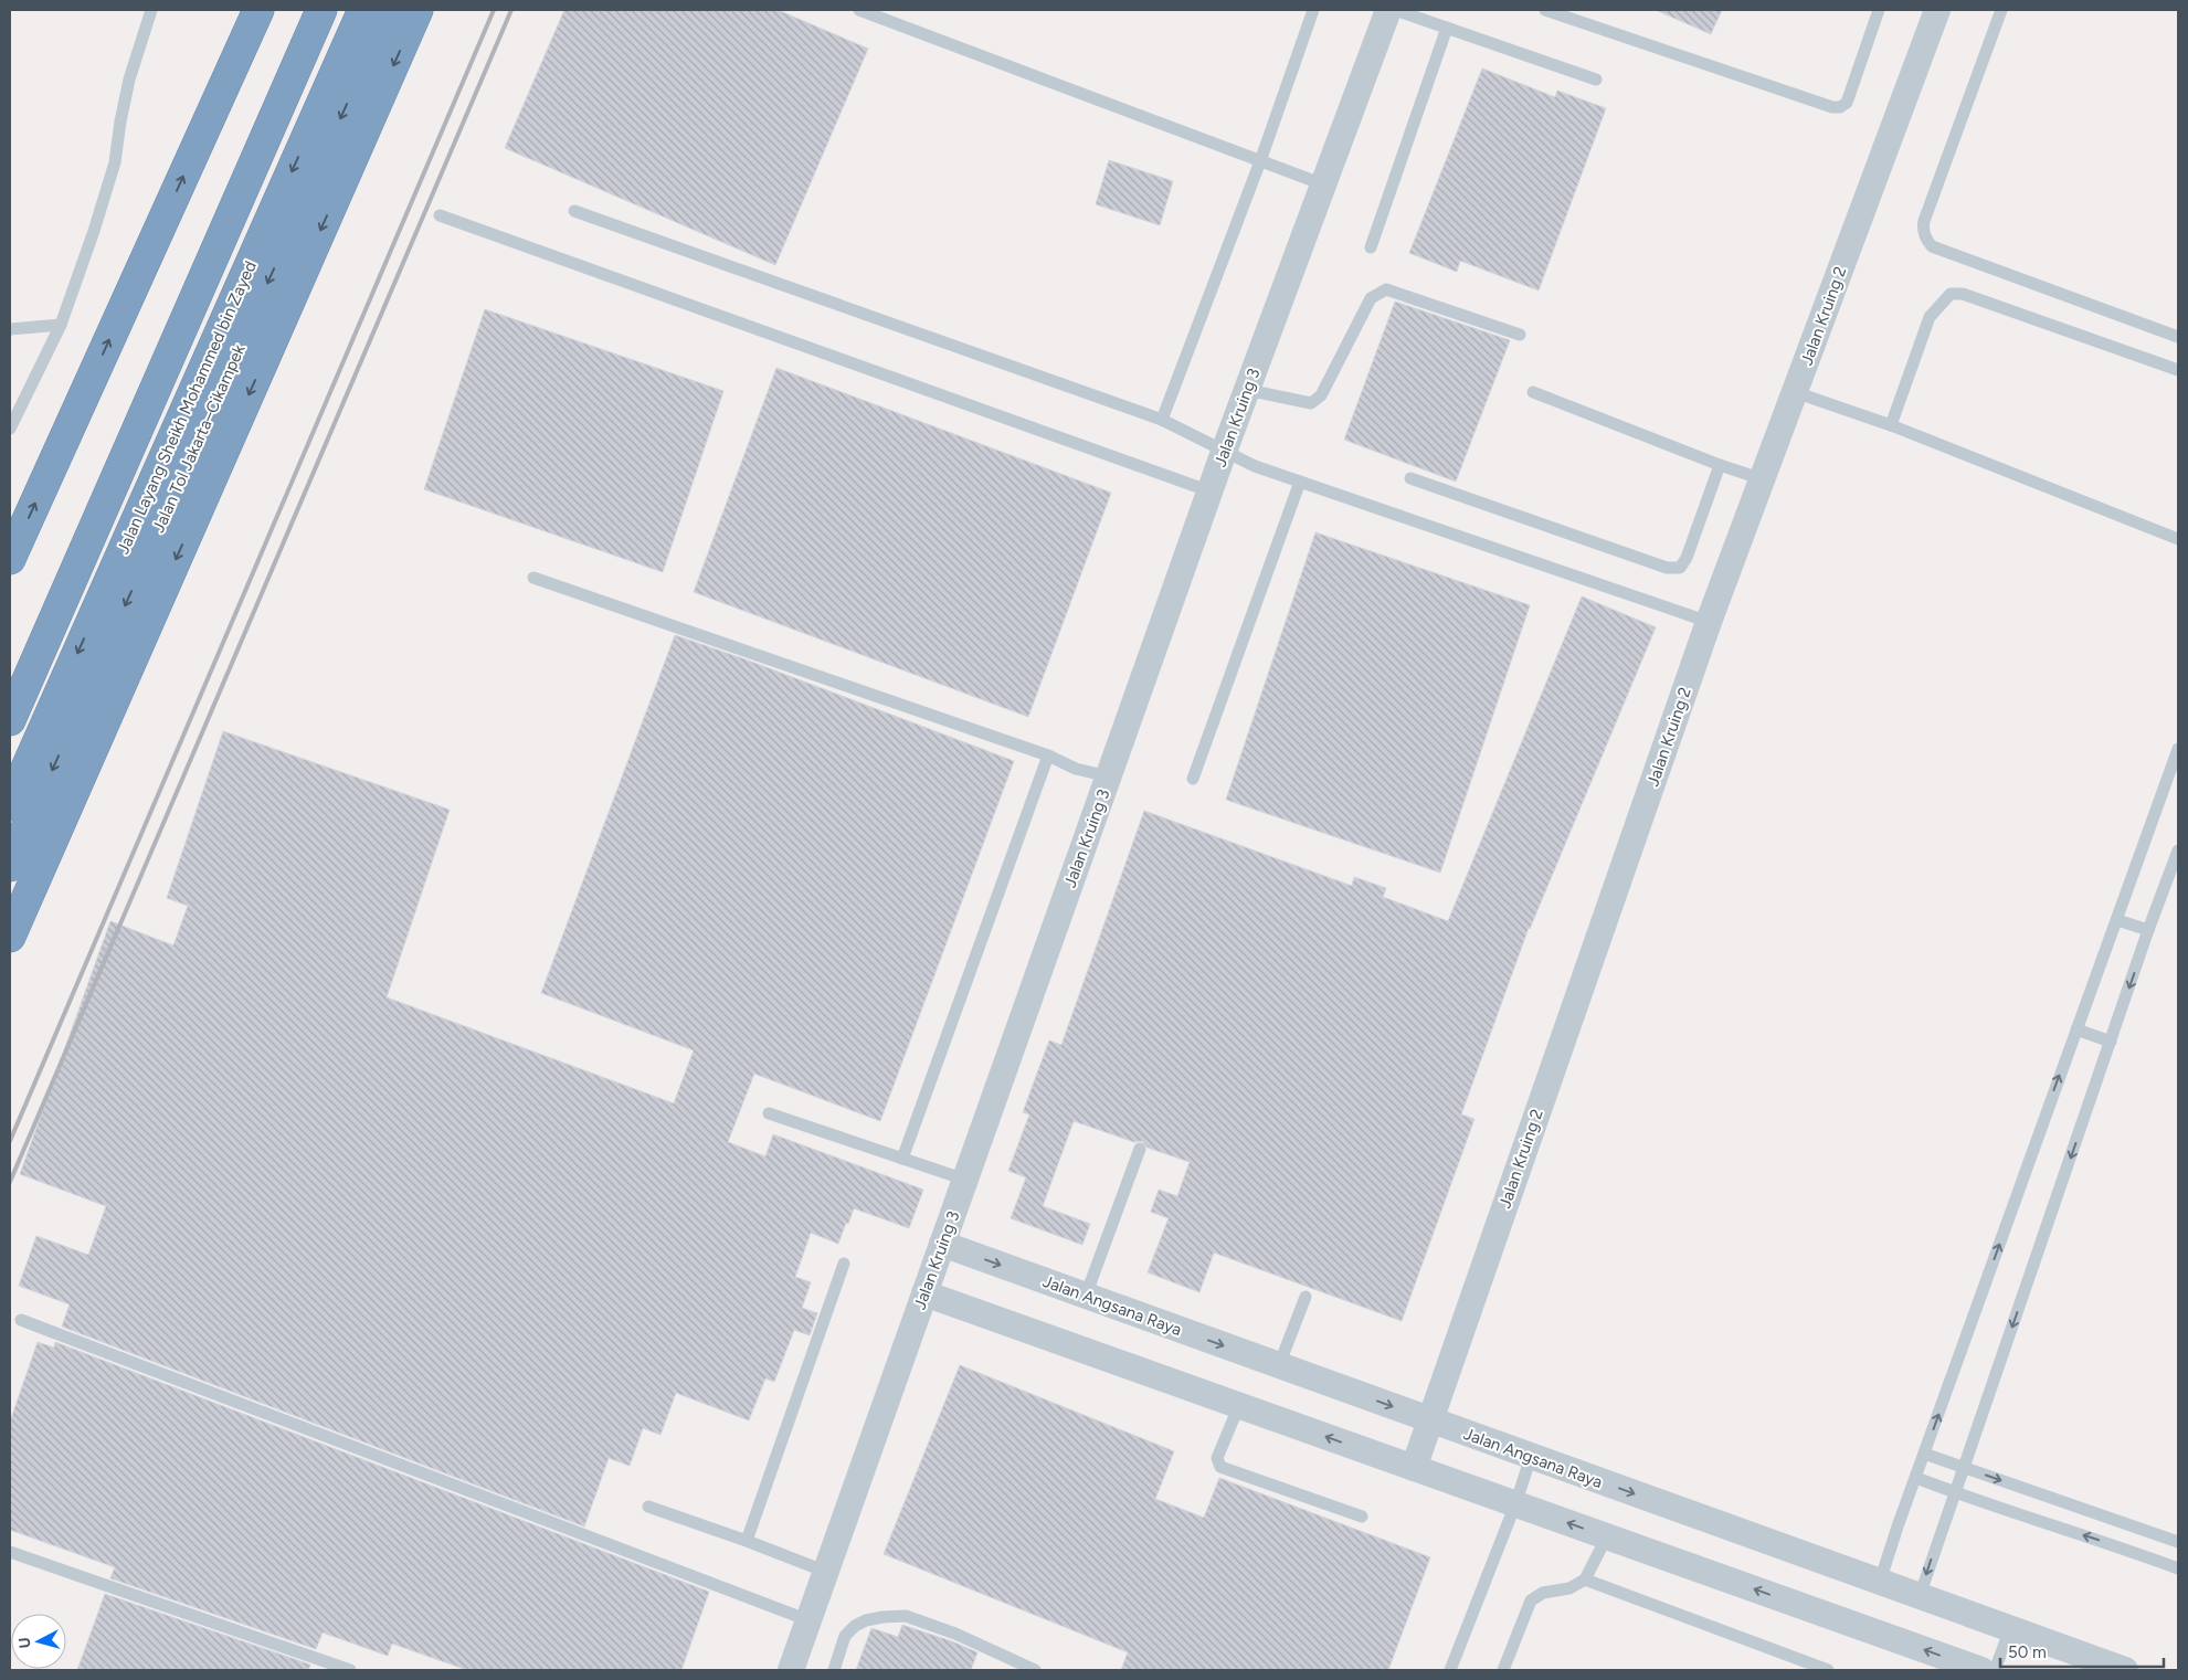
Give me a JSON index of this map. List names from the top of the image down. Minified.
{"streets":{"highway":["Jalan Layang Sheikh Mohammed bin Zayed","Jalan Tol Jakarta–Cikampek"],"street":["Jalan Kruing 2","Jalan Kruing 3","Jalan Angsana Raya"]},"crossings":[["Jalan Kruing 2","Jalan Angsana Raya"],["Jalan Kruing 3","Jalan Angsana Raya"]],"scale_bar":"50 m","north":"left"}
